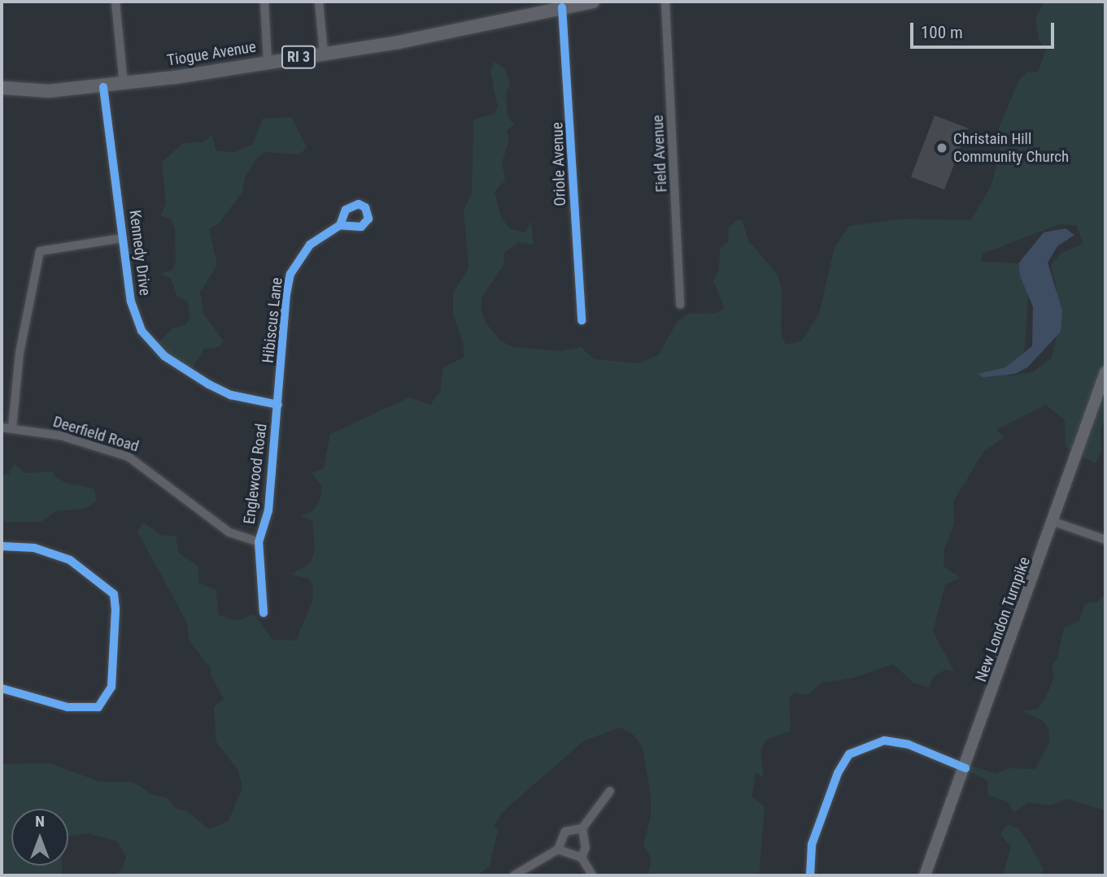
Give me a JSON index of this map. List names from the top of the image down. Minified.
{"streets":{"main road":["Tiogue Avenue","RI 3","New London Turnpike"],"street":["Field Avenue","Oriole Avenue","Kennedy Drive","Hibiscus Lane","Deerfield Road","Englewood Road"]},"crossings":[["Tiogue Avenue","Oriole Avenue"],["Tiogue Avenue","Kennedy Drive"],["Kennedy Drive","Hibiscus Lane"],["Kennedy Drive","Englewood Road"],["Hibiscus Lane","Englewood Road"],["Deerfield Road","Englewood Road"]],"places":["Christain Hill Community Church"],"scale_bar":"100 m","north":"top"}
